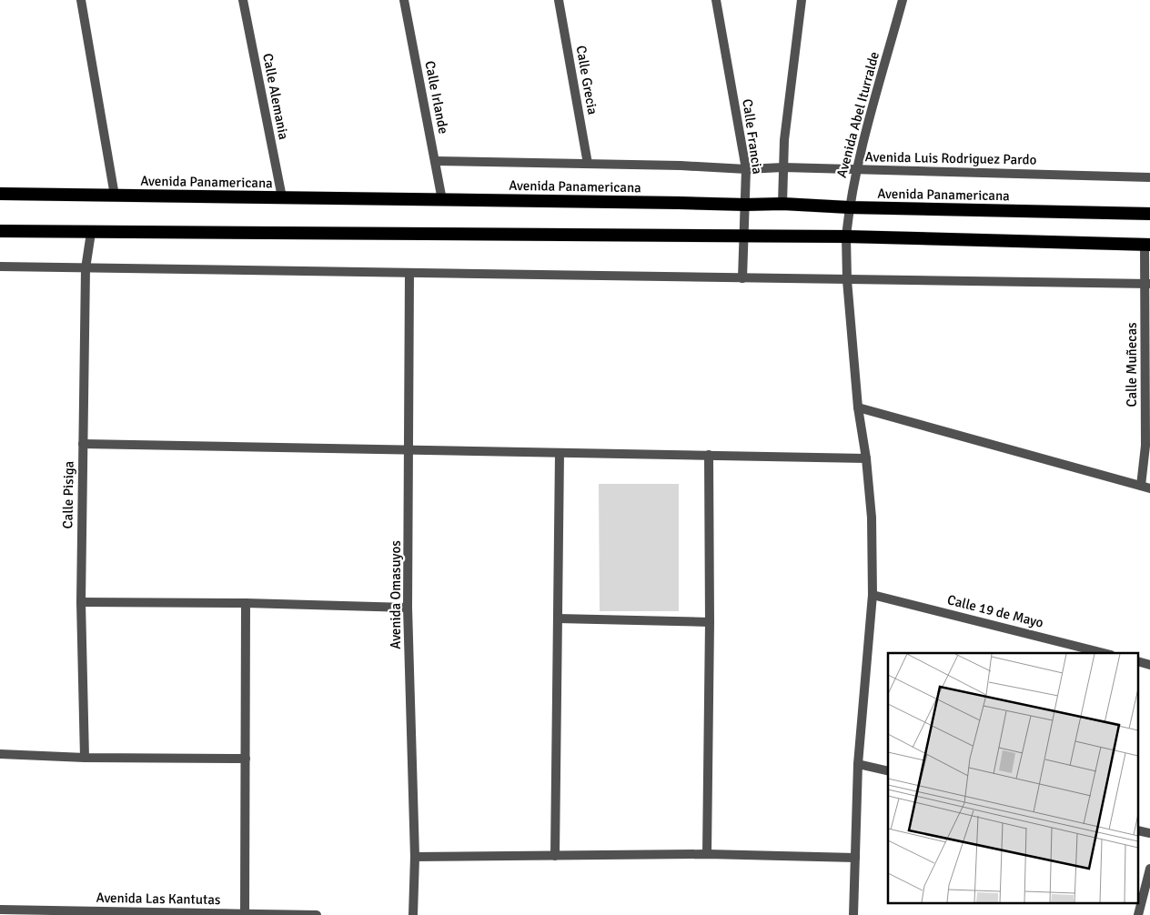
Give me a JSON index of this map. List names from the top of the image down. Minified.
{"streets":{"highway":["Avenida Panamericana"],"street":["Calle Grecia","Calle Alemania","Calle Irlande","Avenida Abel Iturralde","Calle Francia","Avenida Luis Rodriguez Pardo","Calle Muñecas","Calle Pisiga","Avenida Omasuyos","Calle 19 de Mayo","Avenida Las Kantutas"]},"crossings":[["Calle Grecia","Avenida Luis Rodriguez Pardo"],["Calle Grecia","Avenida Panamericana"],["Calle Alemania","Avenida Panamericana"],["Calle Irlande","Avenida Panamericana"],["Avenida Abel Iturralde","Avenida Luis Rodriguez Pardo"],["Avenida Abel Iturralde","Avenida Panamericana"],["Avenida Abel Iturralde","Calle 19 de Mayo"],["Calle Francia","Avenida Luis Rodriguez Pardo"],["Calle Francia","Avenida Panamericana"],["Avenida Luis Rodriguez Pardo","Avenida Panamericana"]]}
